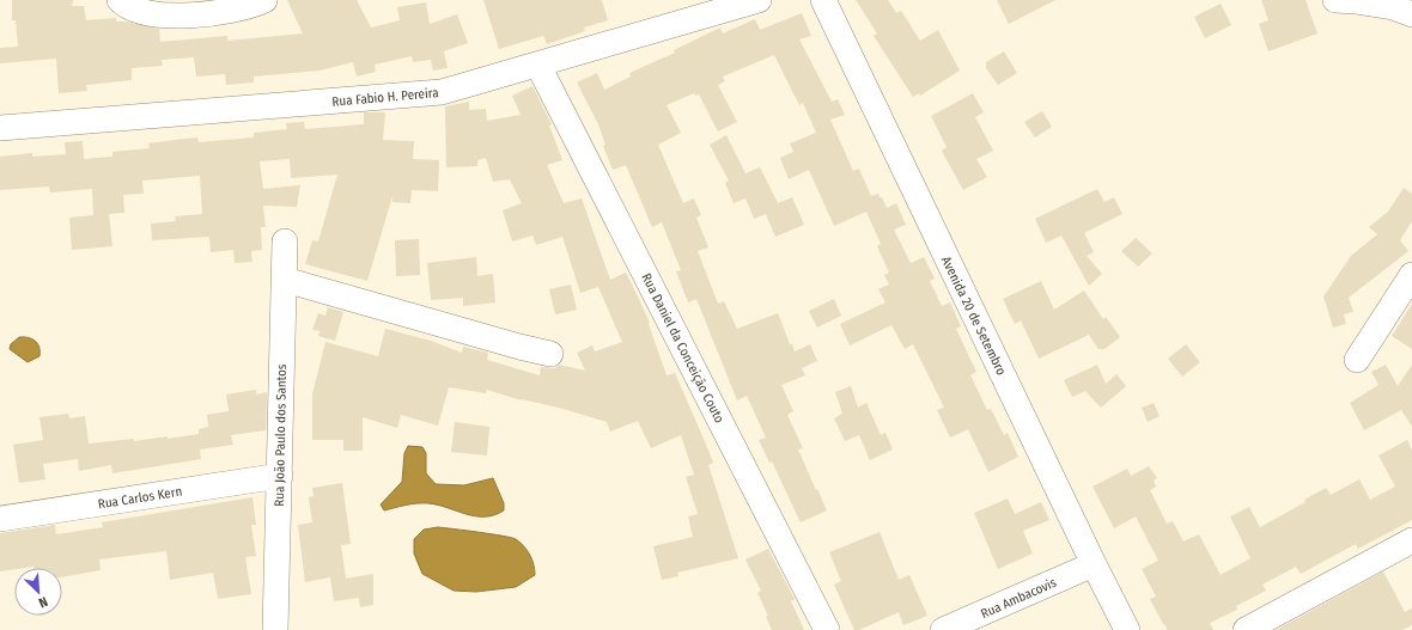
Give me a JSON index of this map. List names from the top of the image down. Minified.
{"streets":{"street":["Rua Fabio H. Pereira","Avenida 20 de Setembro","Rua Daniel da Conceição Couto","Rua João Paulo dos Santos","Rua Carlos Kern","Rua Ambacovis"]},"crossings":[["Rua Fabio H. Pereira","Rua Daniel da Conceição Couto"],["Avenida 20 de Setembro","Rua Ambacovis"],["Rua João Paulo dos Santos","Rua Carlos Kern"]],"north":"bottom right"}
